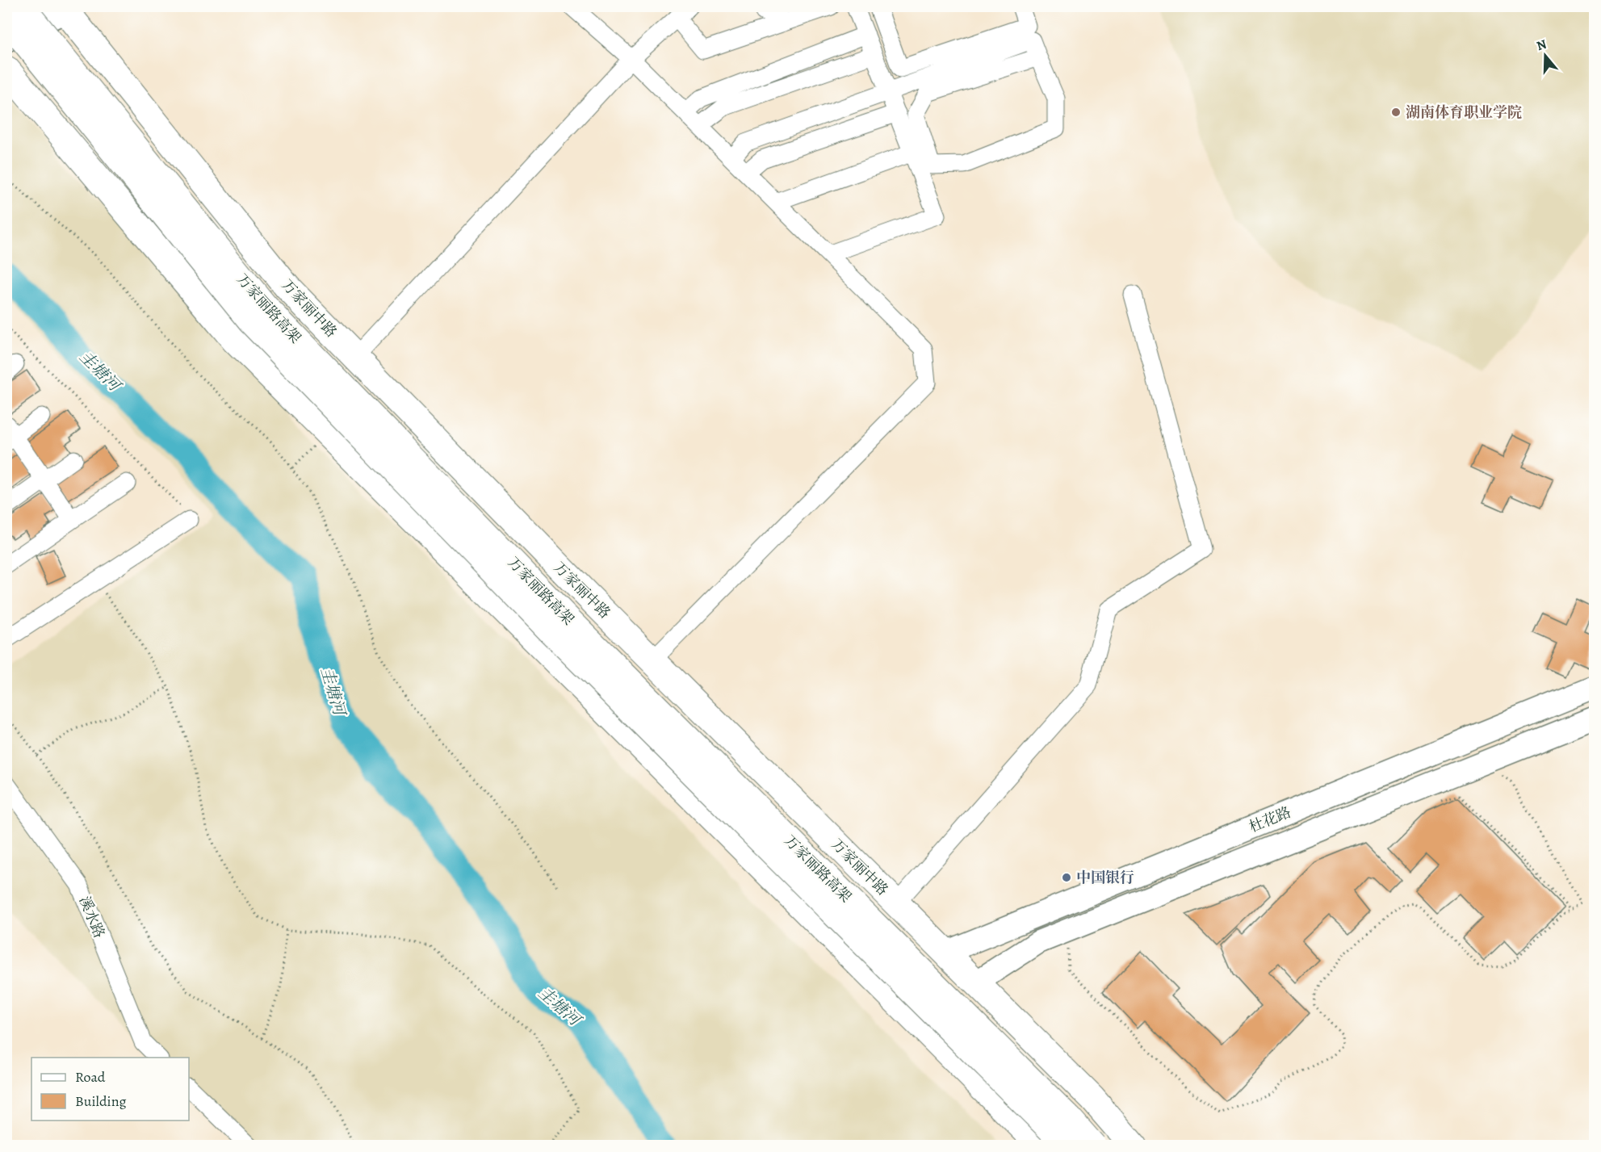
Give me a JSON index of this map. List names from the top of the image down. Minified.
{"streets":{"main road":["万家丽路高架","万家丽中路"],"street":["杜花路","溪水路"]},"crossings":[["万家丽中路","杜花路"]],"water":["圭塘河"],"places":["湖南体育职业学院","中国银行"],"legend":["Road","Building"],"north":"top"}
